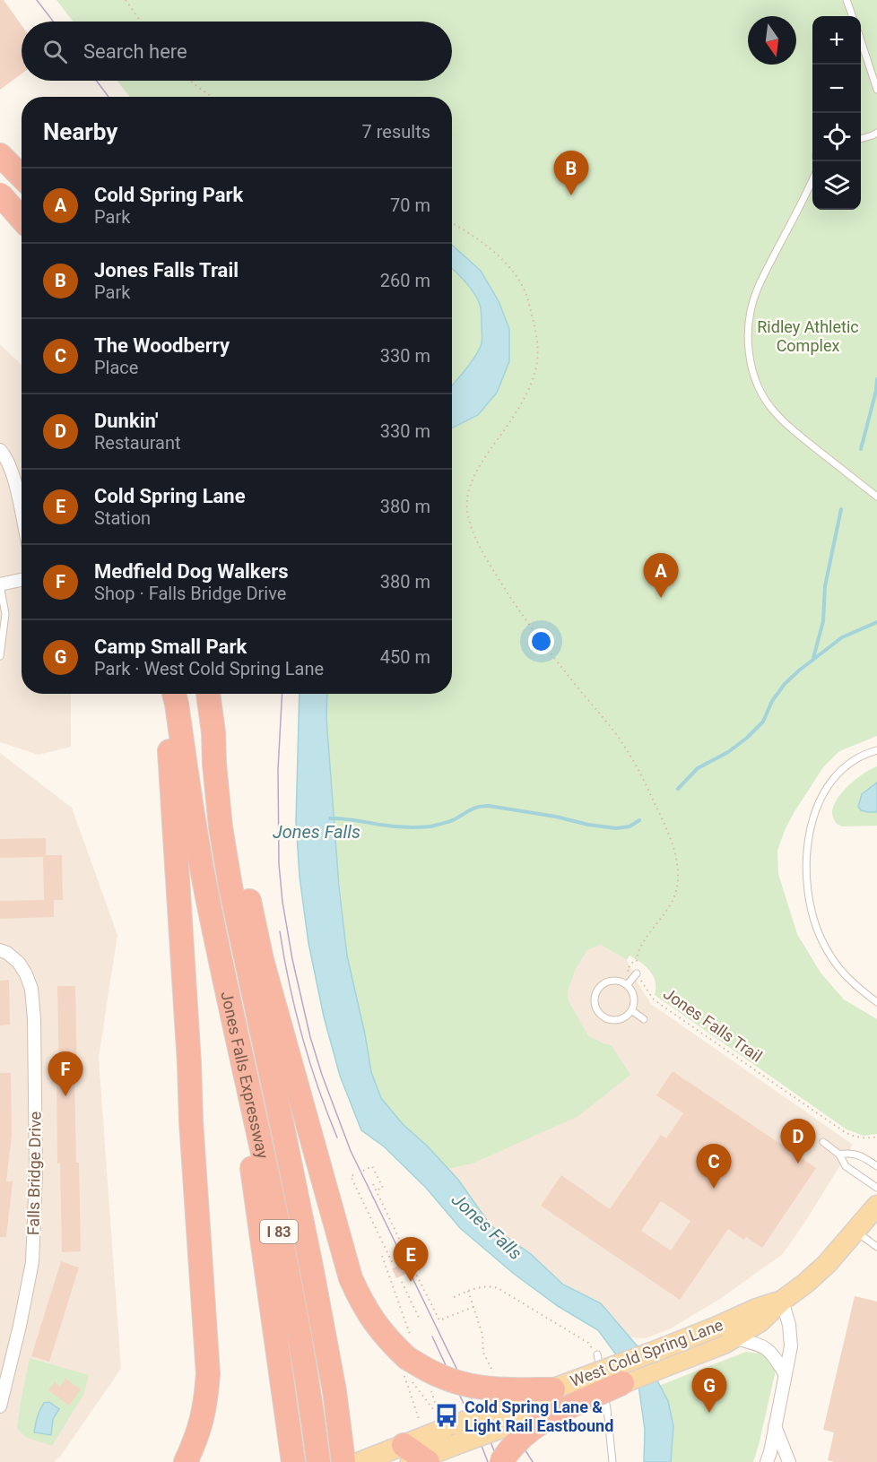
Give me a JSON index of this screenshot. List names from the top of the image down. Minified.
{"streets":{"highway":["Jones Falls Expressway","I 83"],"main road":["West Cold Spring Lane"],"street":["Falls Bridge Drive"],"path":["Jones Falls Trail"]},"water":["Jones Falls"],"parks":["Ridley Athletic Complex"],"places":{"bus stop":["Cold Spring Lane & Light Rail Eastbound"]},"north":"bottom","page":{"map_buttons":["+","−"],"search":"Search here","heading":["Nearby","7 results"],"pins":["B","A","F","D","C","E","G"],"list":[{"mark":"A","name":"Cold Spring Park","note":"Park","value":"70 m"},{"mark":"B","name":"Jones Falls Trail","note":"Park","value":"260 m"},{"mark":"C","name":"The Woodberry","note":"Place","value":"330 m"},{"mark":"D","name":"Dunkin'","note":"Restaurant","value":"330 m"},{"mark":"E","name":"Cold Spring Lane","note":"Station","value":"380 m"},{"mark":"F","name":"Medfield Dog Walkers","note":"Shop · Falls Bridge Drive","value":"380 m"},{"mark":"G","name":"Camp Small Park","note":"Park · West Cold Spring Lane","value":"450 m"}]}}
